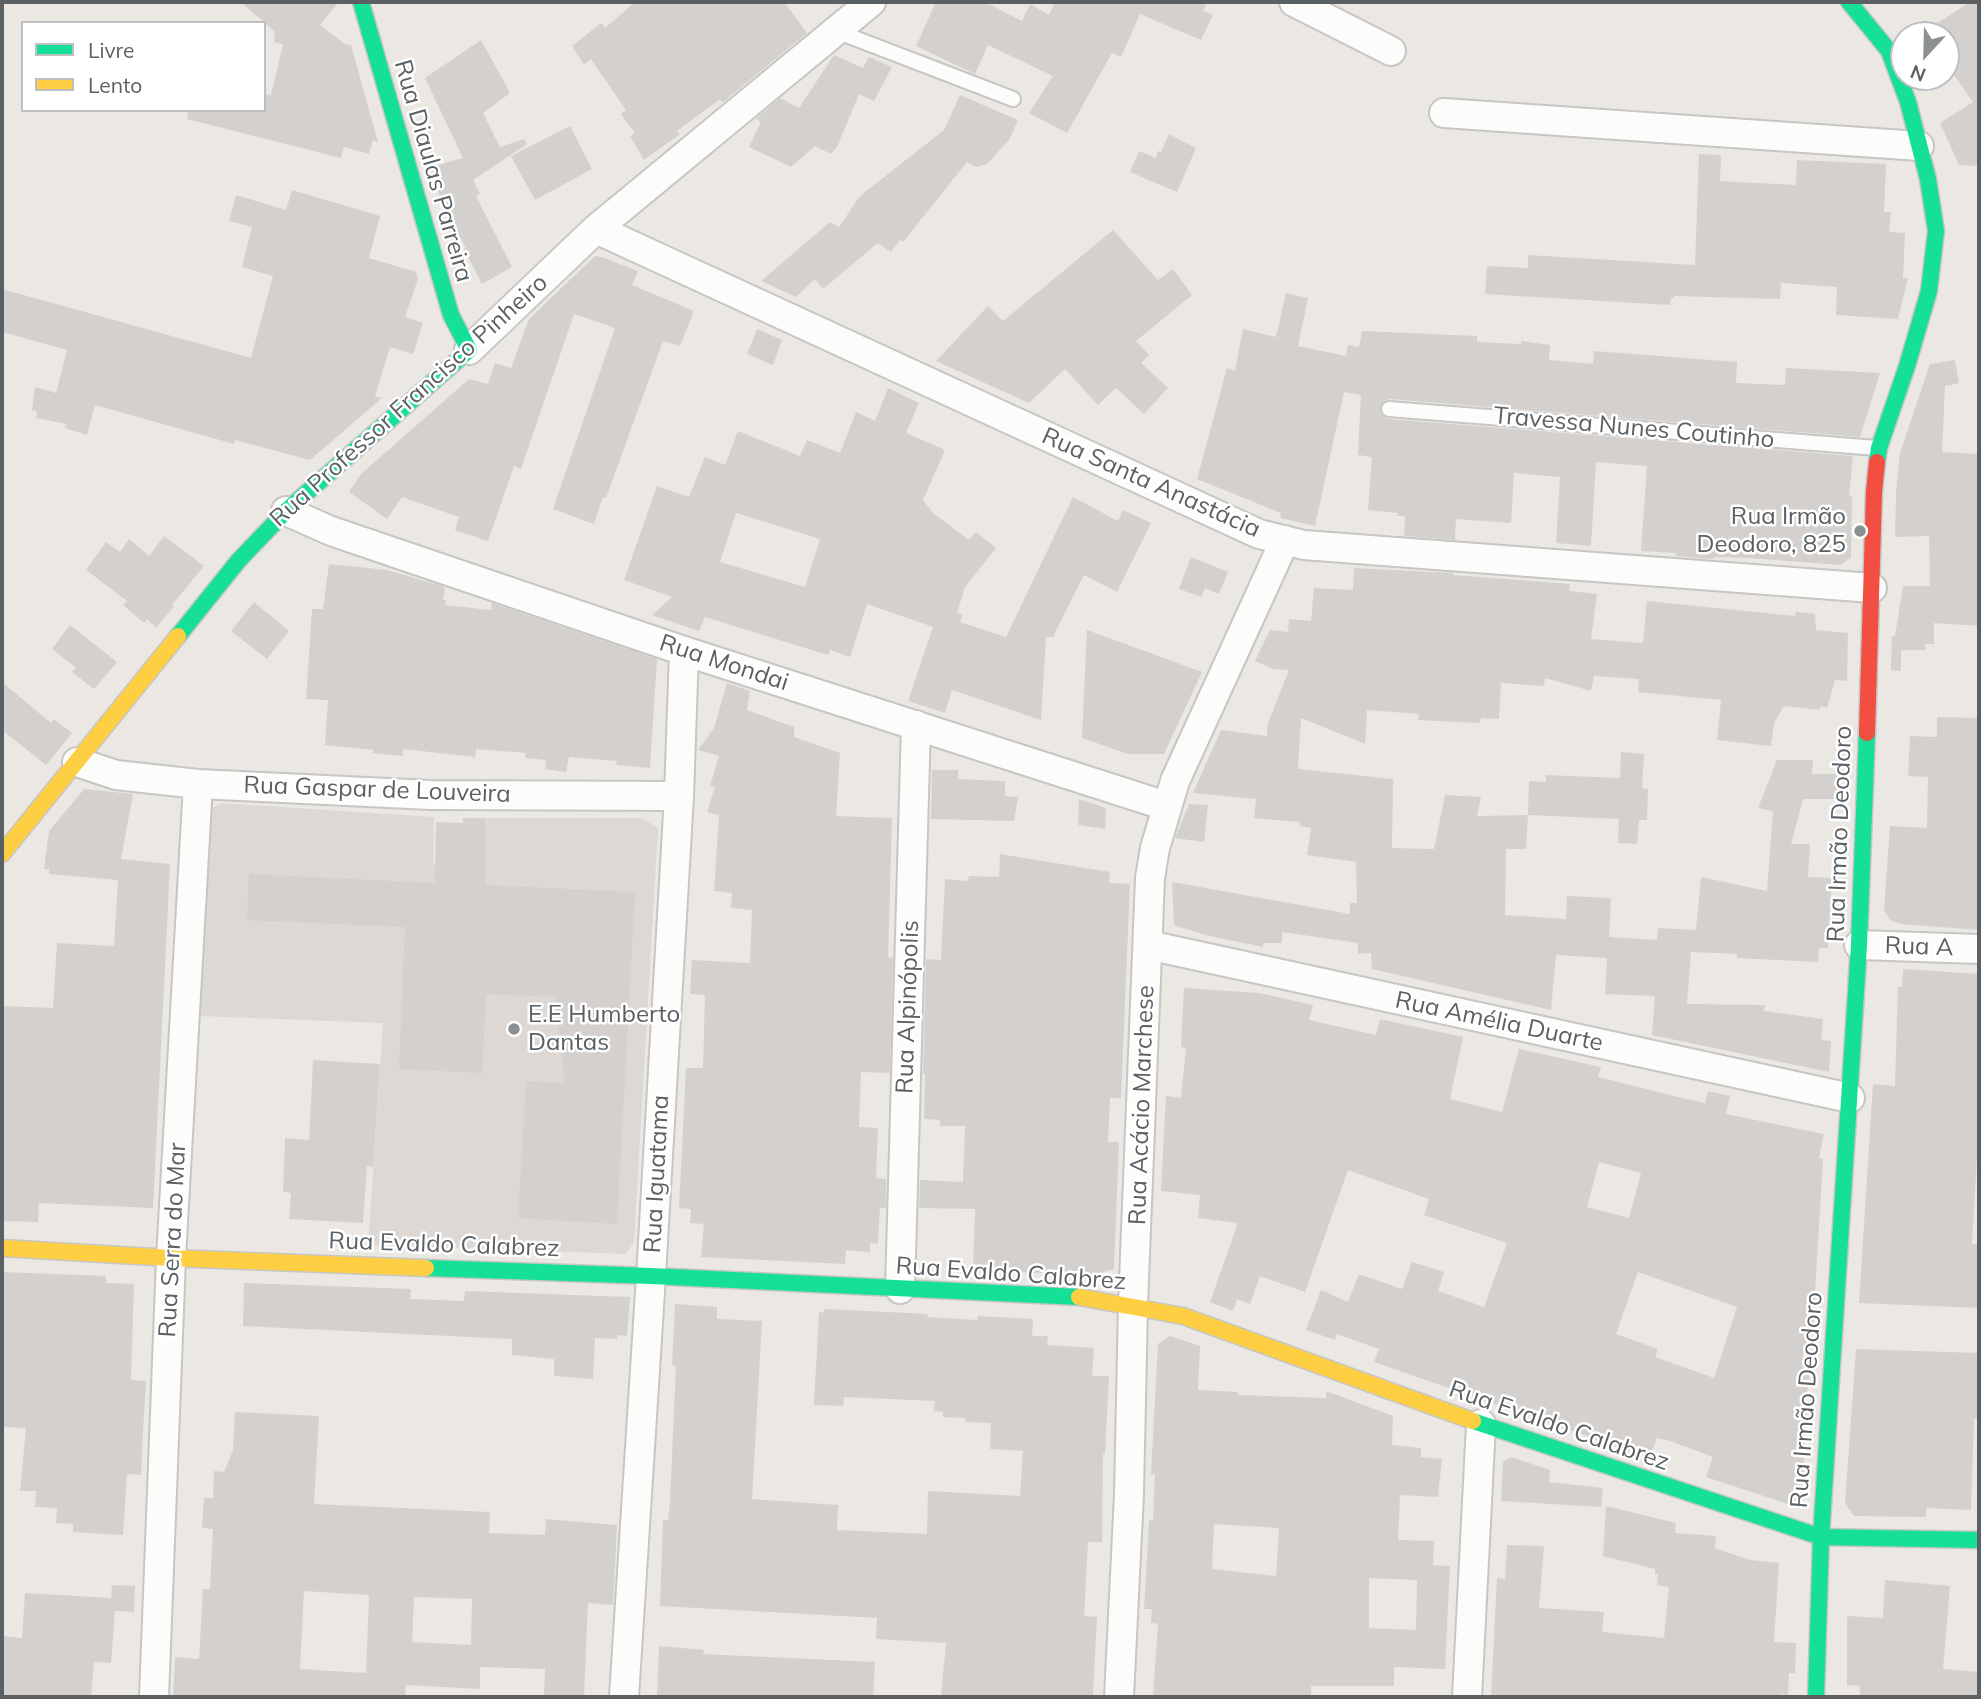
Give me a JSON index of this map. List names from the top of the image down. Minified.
{"streets":{"street":["Rua Diaulas Parreira","Rua Professor Francisco Pinheiro","Rua Santa Anastácia","Rua Mondai","Rua Gaspar de Louveira","Rua Irmão Deodoro","Rua A","Rua Alpinópolis","Rua Amélia Duarte","Rua Acácio Marchese","Rua Iguatama","Rua Serra do Mar","Rua Evaldo Calabrez"],"lane":["Travessa Nunes Coutinho"]},"crossings":[["Rua Diaulas Parreira","Rua Professor Francisco Pinheiro"],["Rua Professor Francisco Pinheiro","Rua Santa Anastácia"],["Rua Professor Francisco Pinheiro","Rua Mondai"],["Rua Professor Francisco Pinheiro","Rua Gaspar de Louveira"],["Travessa Nunes Coutinho","Rua Irmão Deodoro"],["Rua Santa Anastácia","Rua Irmão Deodoro"],["Rua Santa Anastácia","Rua Acácio Marchese"],["Rua Mondai","Rua Alpinópolis"],["Rua Mondai","Rua Acácio Marchese"],["Rua Mondai","Rua Iguatama"],["Rua Gaspar de Louveira","Rua Iguatama"],["Rua Gaspar de Louveira","Rua Serra do Mar"],["Rua Irmão Deodoro","Rua A"],["Rua Irmão Deodoro","Rua Amélia Duarte"],["Rua Irmão Deodoro","Rua Evaldo Calabrez"],["Rua Alpinópolis","Rua Evaldo Calabrez"],["Rua Amélia Duarte","Rua Acácio Marchese"],["Rua Acácio Marchese","Rua Evaldo Calabrez"],["Rua Iguatama","Rua Evaldo Calabrez"],["Rua Serra do Mar","Rua Evaldo Calabrez"]],"places":["Rua Irmão Deodoro, 825","E.E Humberto Dantas"],"legend":["Livre","Lento"],"north":"bottom"}
